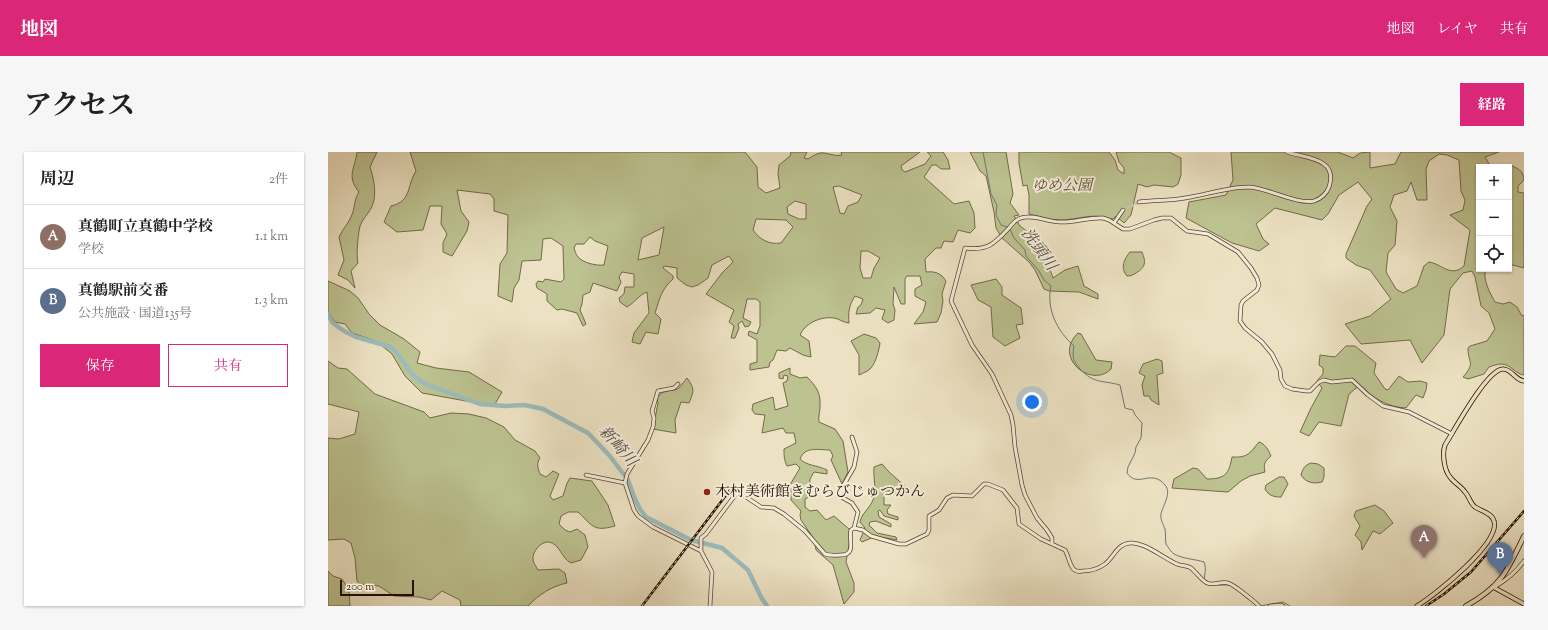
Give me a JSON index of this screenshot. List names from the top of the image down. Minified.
{"water":["洗頭川","新崎川"],"parks":["ゆめ公園"],"places":["木村美術館きむらびじゅつかん"],"scale_bar":"200 m","page":{"header":"地図","nav":["地図","レイヤ","共有"],"title":"アクセス","buttons":["経路",["保存","共有"]],"heading":["周辺","2件"],"map_buttons":["+","−"],"list":[{"mark":"A","name":"真鶴町立真鶴中学校","note":"学校","value":"1.1 km"},{"mark":"B","name":"真鶴駅前交番","note":"公共施設 · 国道135号","value":"1.3 km"}],"pins":["A","B"],"scale":"200 m"}}
